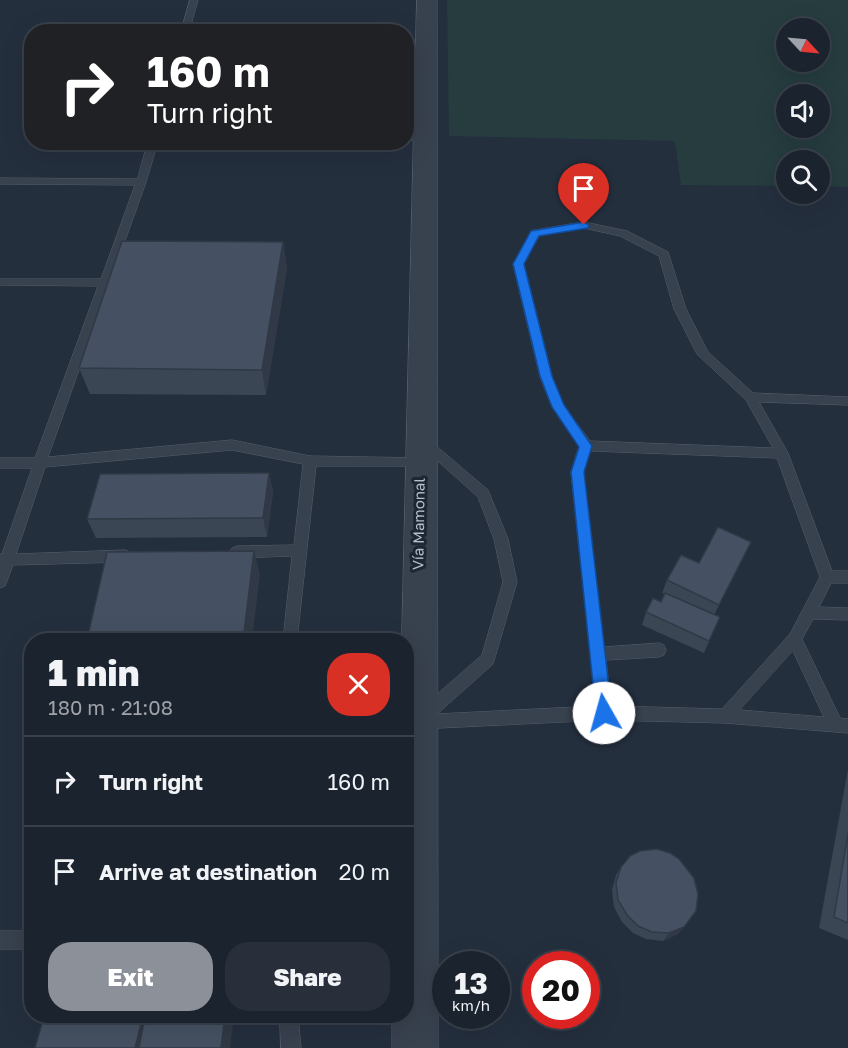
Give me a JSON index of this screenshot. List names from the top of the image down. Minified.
{"streets":{"street":["Vía Mamonal"]},"north":"bottom right","page":{"turn":["160 m","Turn right"],"heading":["1 min","180 m · 21:08"],"list":[{"name":"Turn right","value":"160 m"},{"name":"Arrive at destination","value":"20 m"}],"buttons":["Exit","Share"],"speed":"13 km/h","limit":"20"}}
